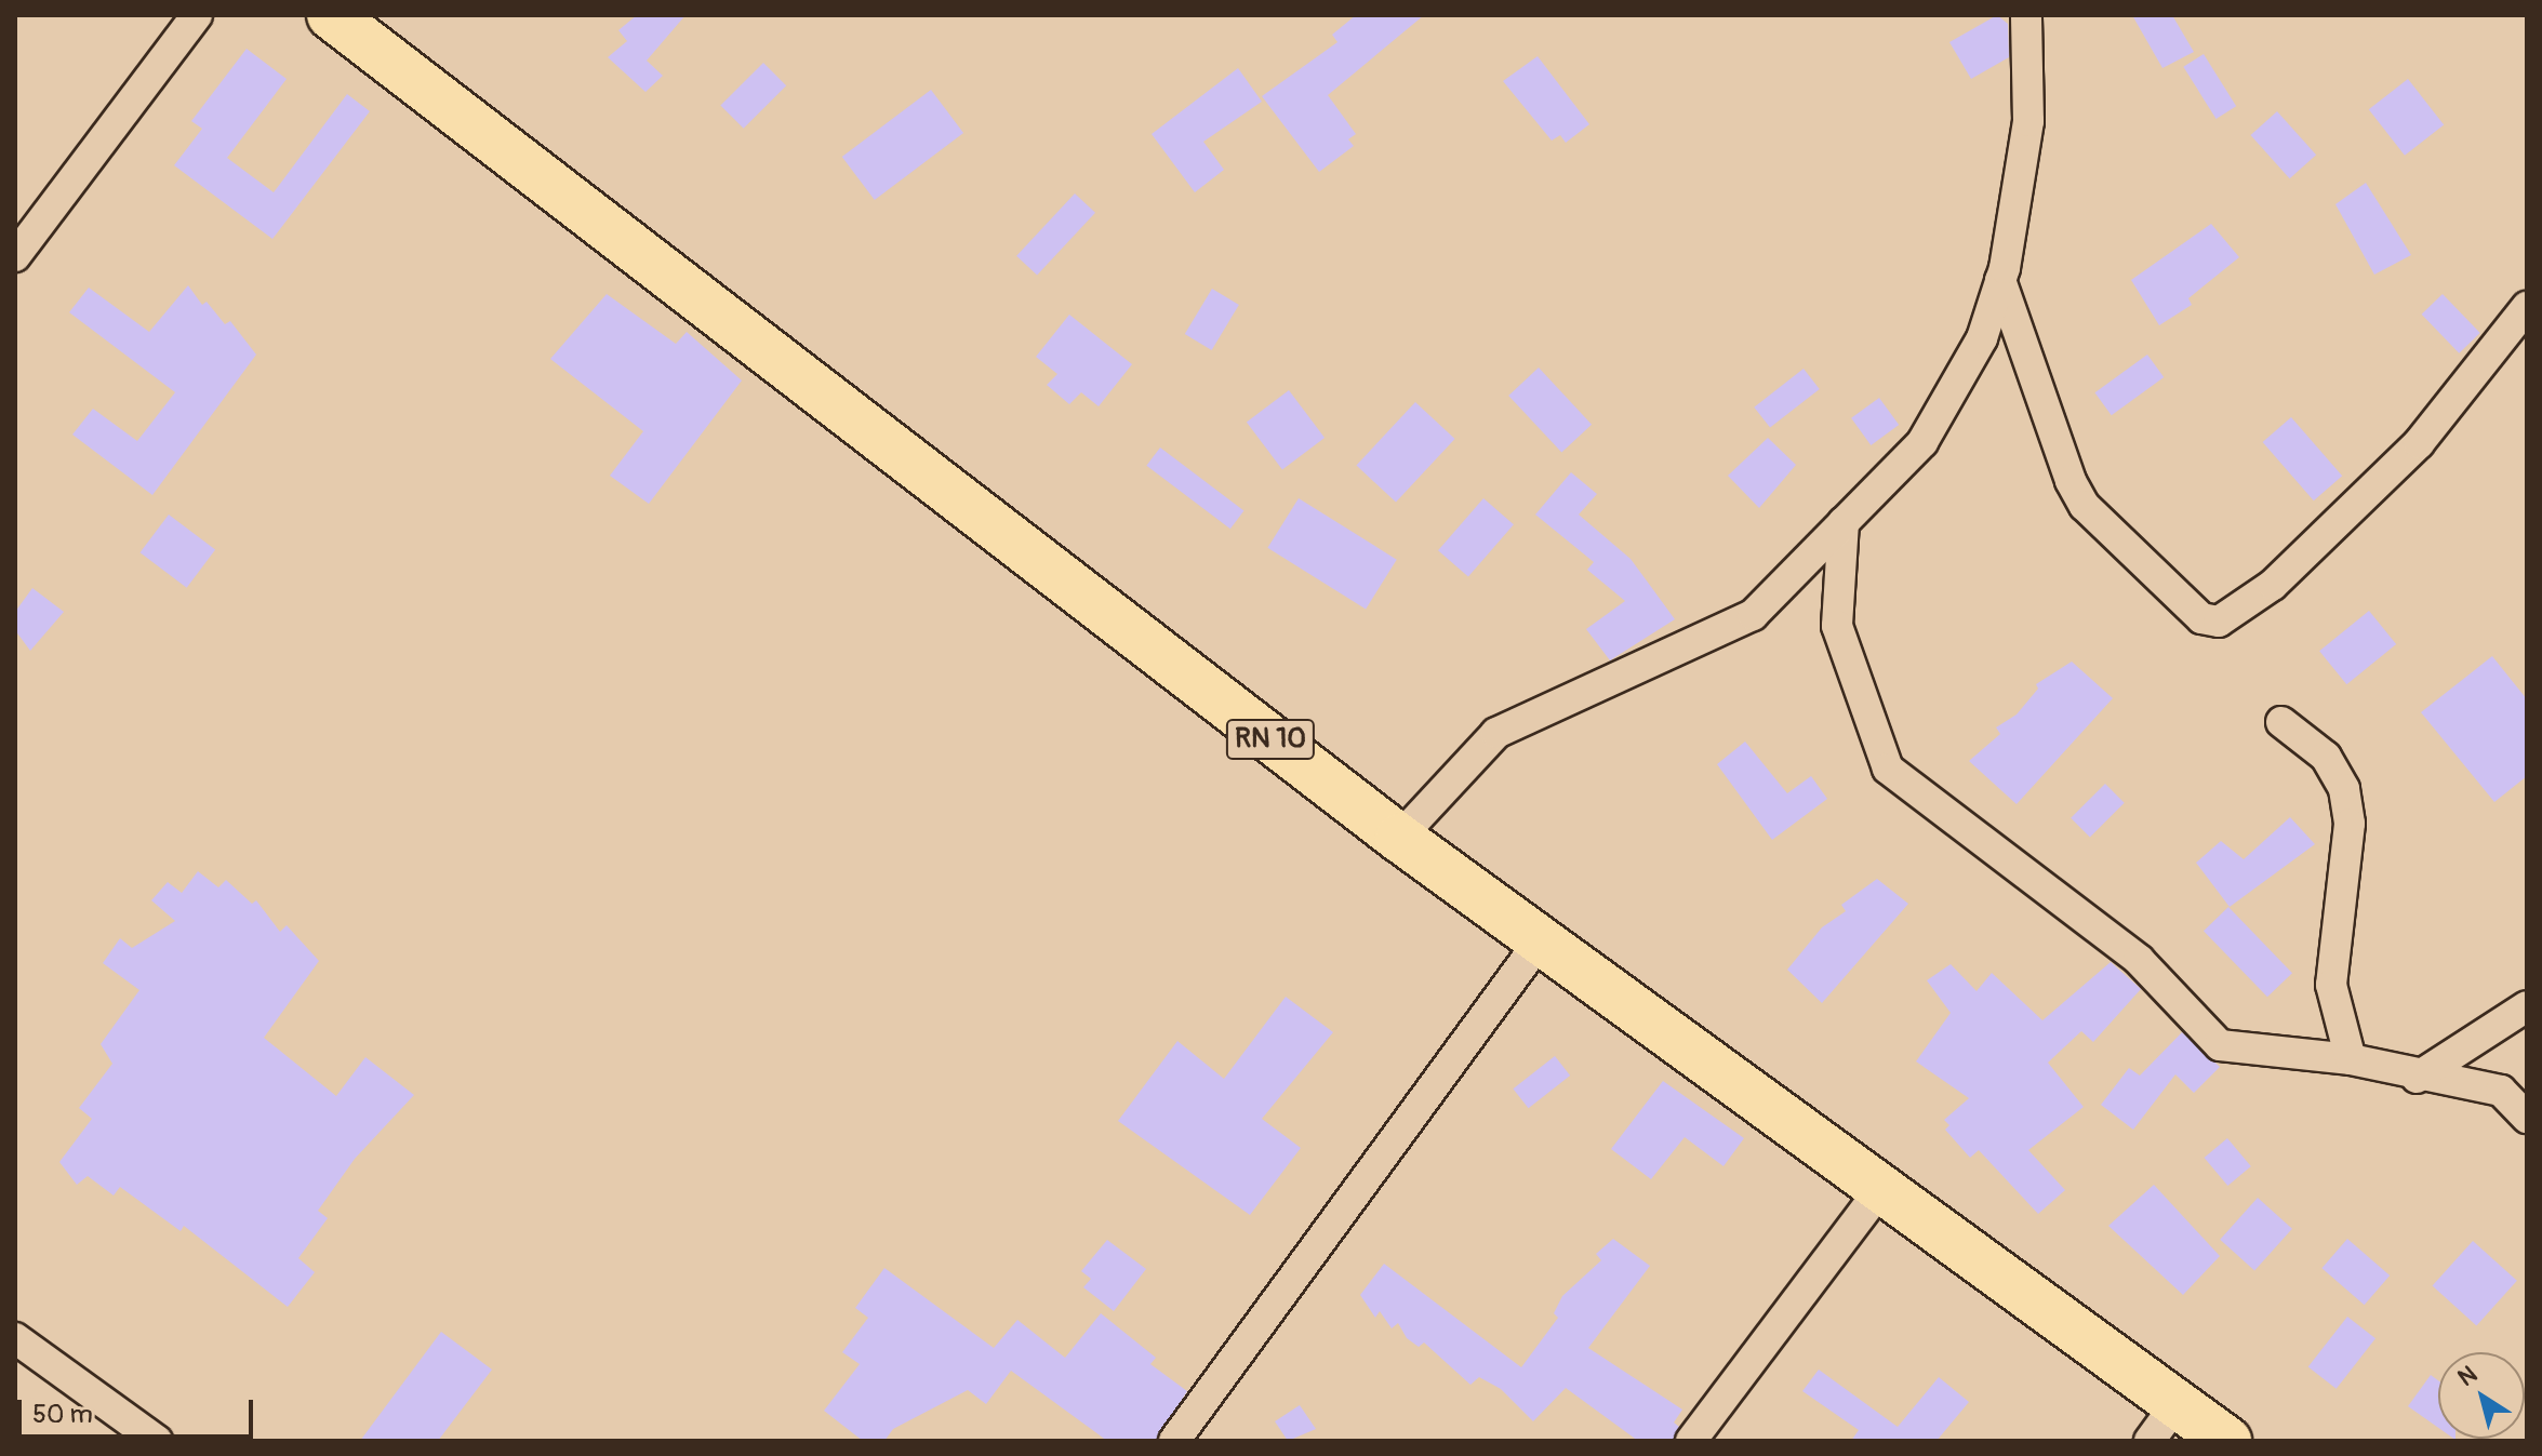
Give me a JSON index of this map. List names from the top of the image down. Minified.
{"streets":{"main road":["RN 10"]},"scale_bar":"50 m","north":"top left"}
